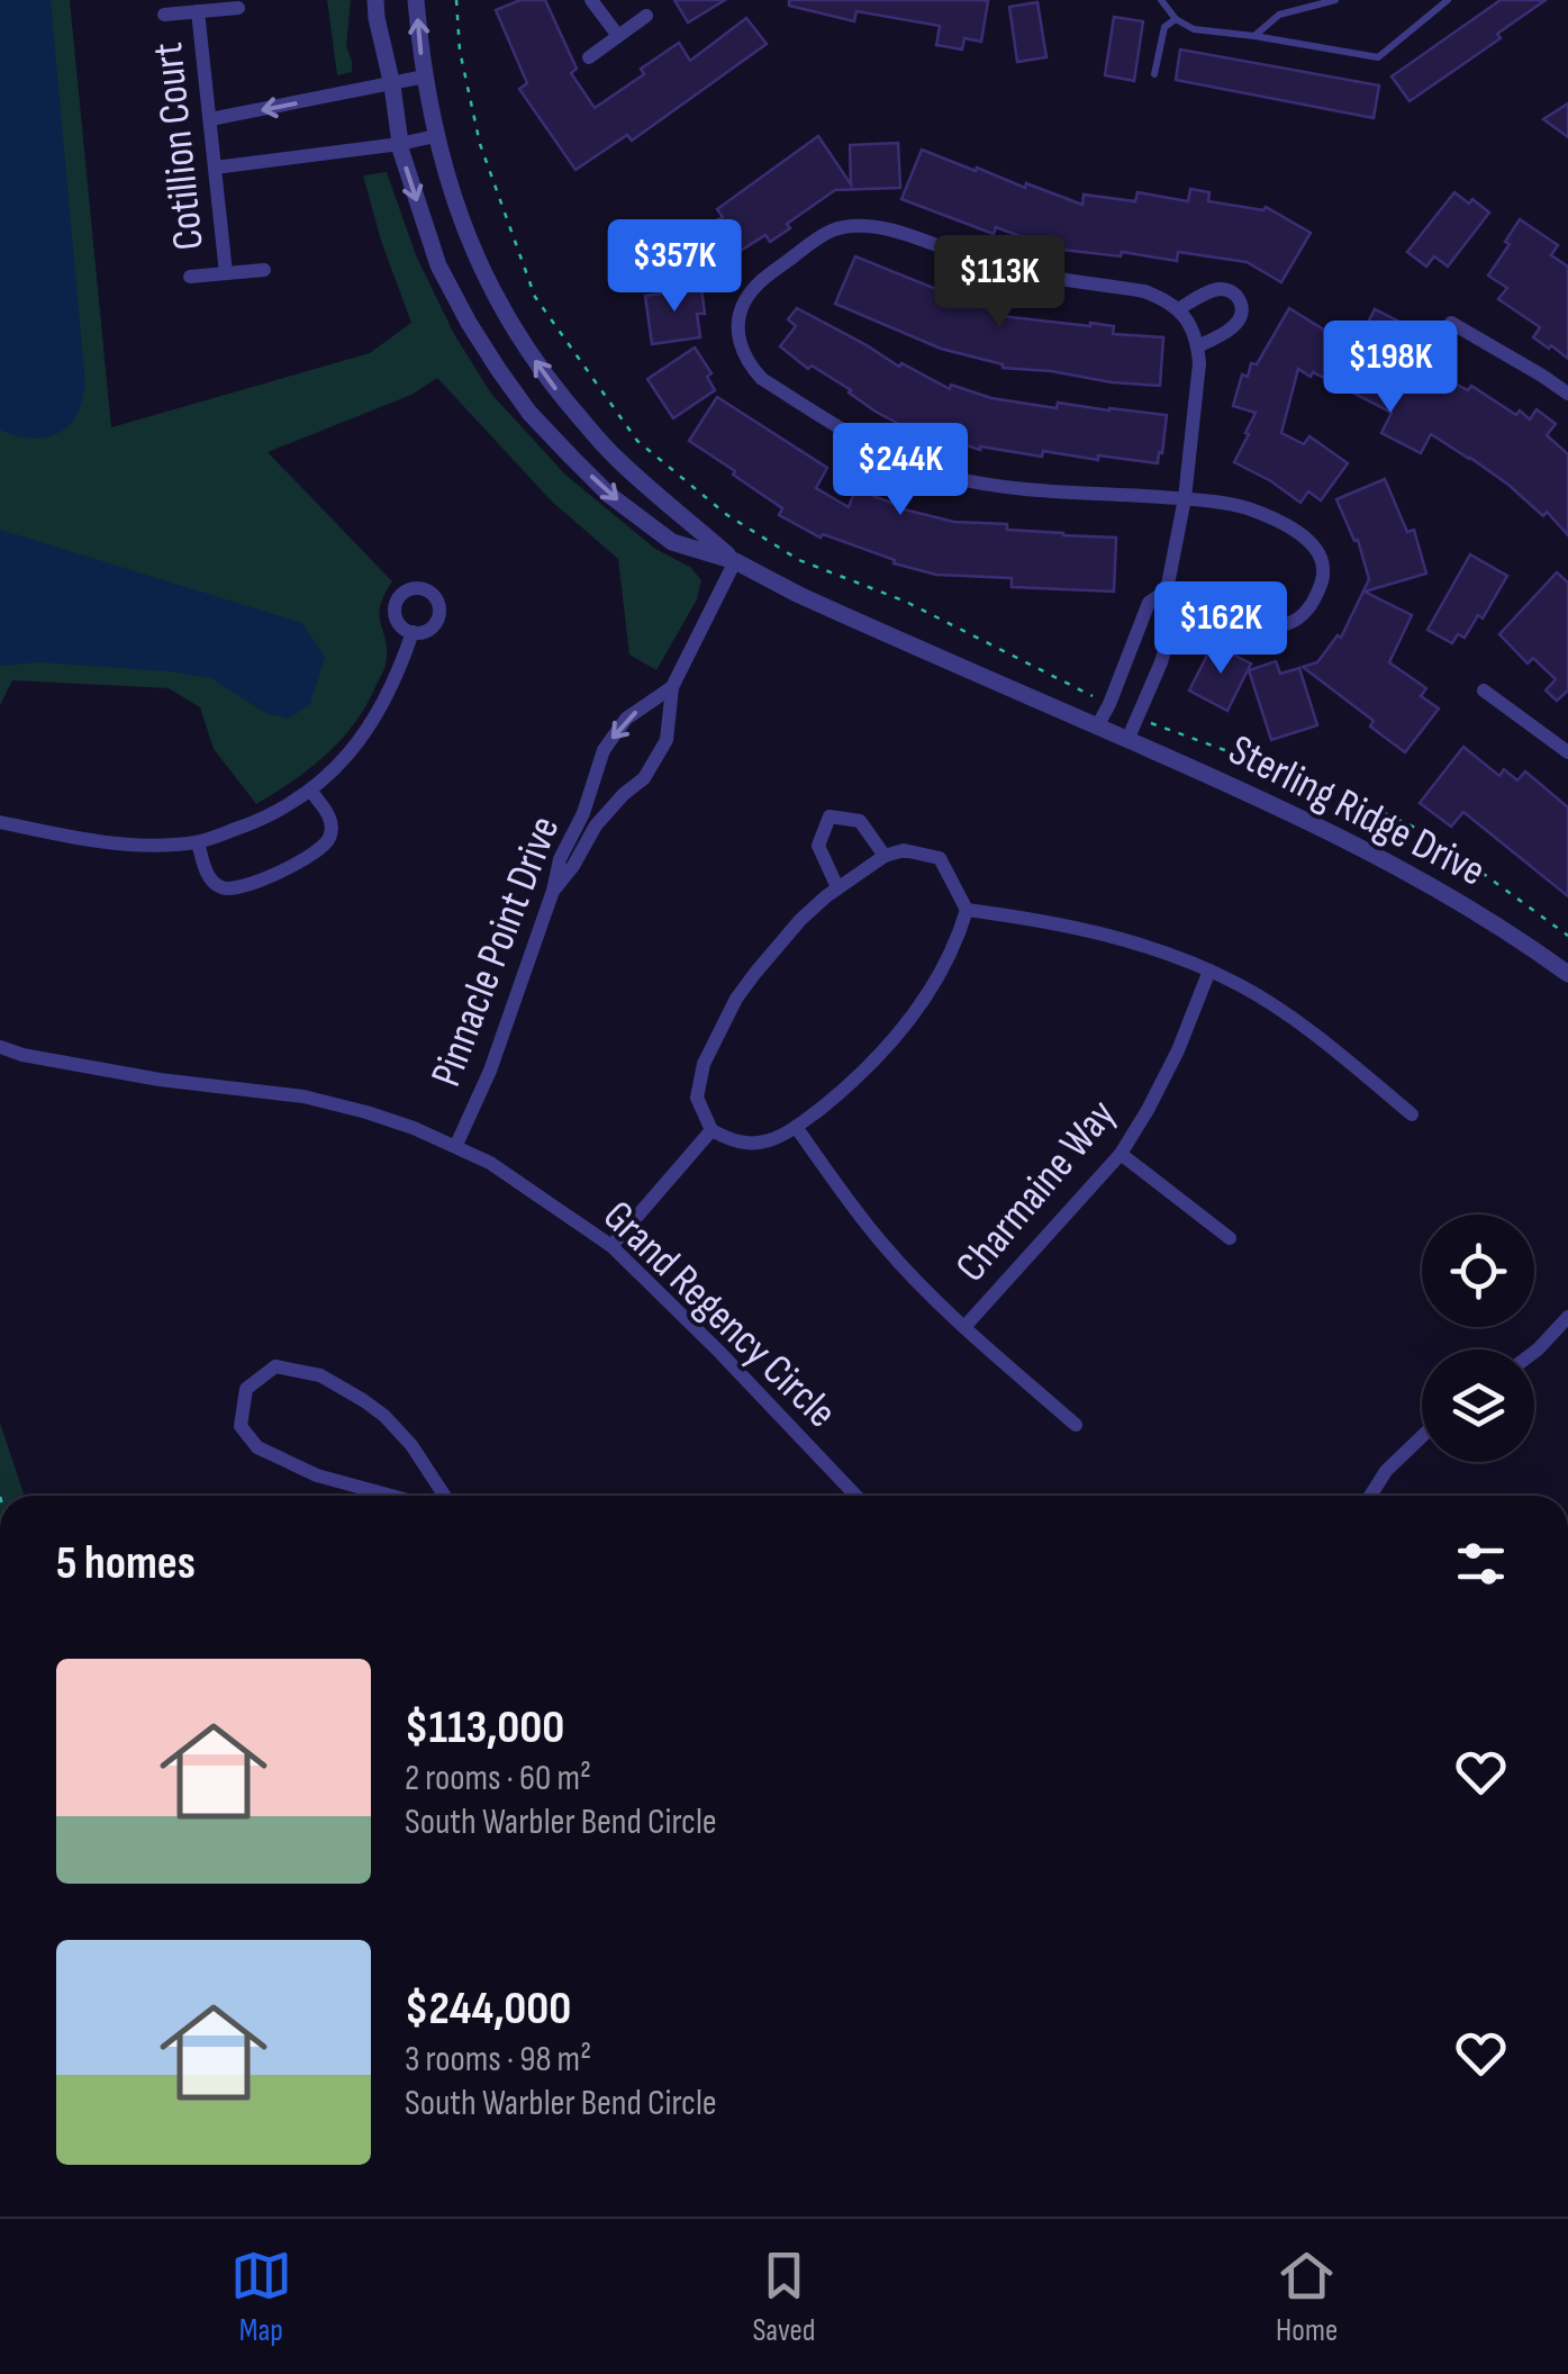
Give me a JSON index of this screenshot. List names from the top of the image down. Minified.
{"streets":{"street":["Cotillion Court","Sterling Ridge Drive","Pinnacle Point Drive","Charmaine Way","Grand Regency Circle"]},"crossings":[["Sterling Ridge Drive","Pinnacle Point Drive"],["Pinnacle Point Drive","Grand Regency Circle"]],"page":{"price":["$357K","$113K","$198K","$244K","$162K"],"heading":"5 homes","list":[{"name":"$113,000","note":"2 rooms · 60 m² · South Warbler Bend Circle"},{"name":"$244,000","note":"3 rooms · 98 m² · South Warbler Bend Circle"}],"tabs":["Map","Saved","Home"]}}
